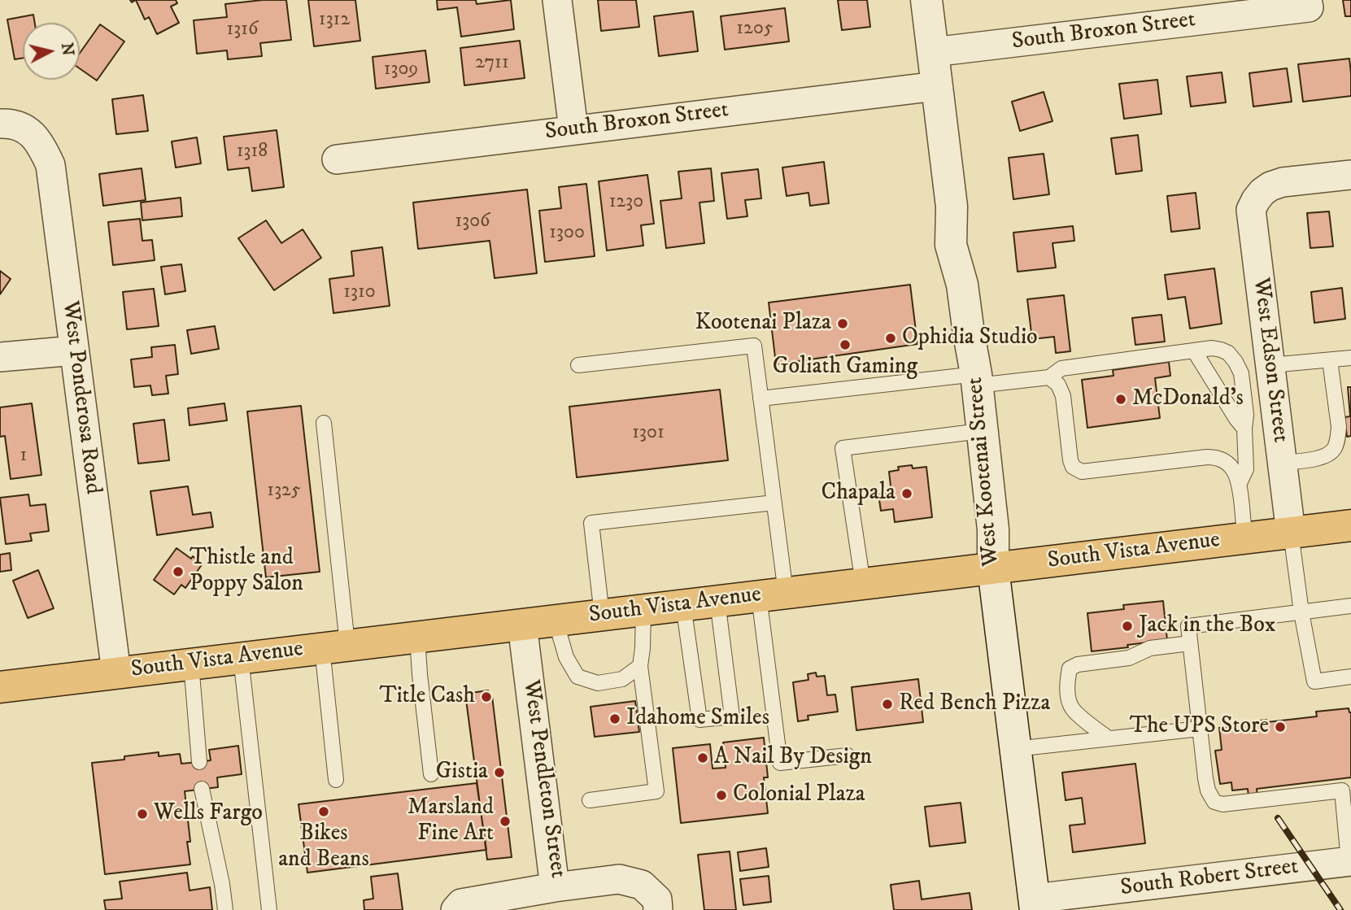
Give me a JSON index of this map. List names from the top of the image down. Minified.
{"streets":{"main road":["South Vista Avenue"],"street":["South Broxon Street","West Edson Street","West Ponderosa Road","West Kootenai Street","West Pendleton Street","South Robert Street"]},"crossings":[["South Broxon Street","West Kootenai Street"],["West Edson Street","South Vista Avenue"],["West Ponderosa Road","South Vista Avenue"],["West Kootenai Street","South Vista Avenue"],["West Kootenai Street","South Robert Street"],["South Vista Avenue","West Pendleton Street"]],"places":["Kootenai Plaza","Ophidia Studio","Goliath Gaming","McDonald's","Chapala","Thistle and Poppy Salon","Jack in the Box","Title Cash","Red Bench Pizza","Idahome Smiles","The UPS Store","A Nail By Design","Gistia","Colonial Plaza","Bikes and Beans","Wells Fargo","Marsland Fine Art"],"house_numbers":["1312","1205","1316","2711","1309","1318","1230","1306","1300","1310","1301","1","1325"],"north":"right"}
